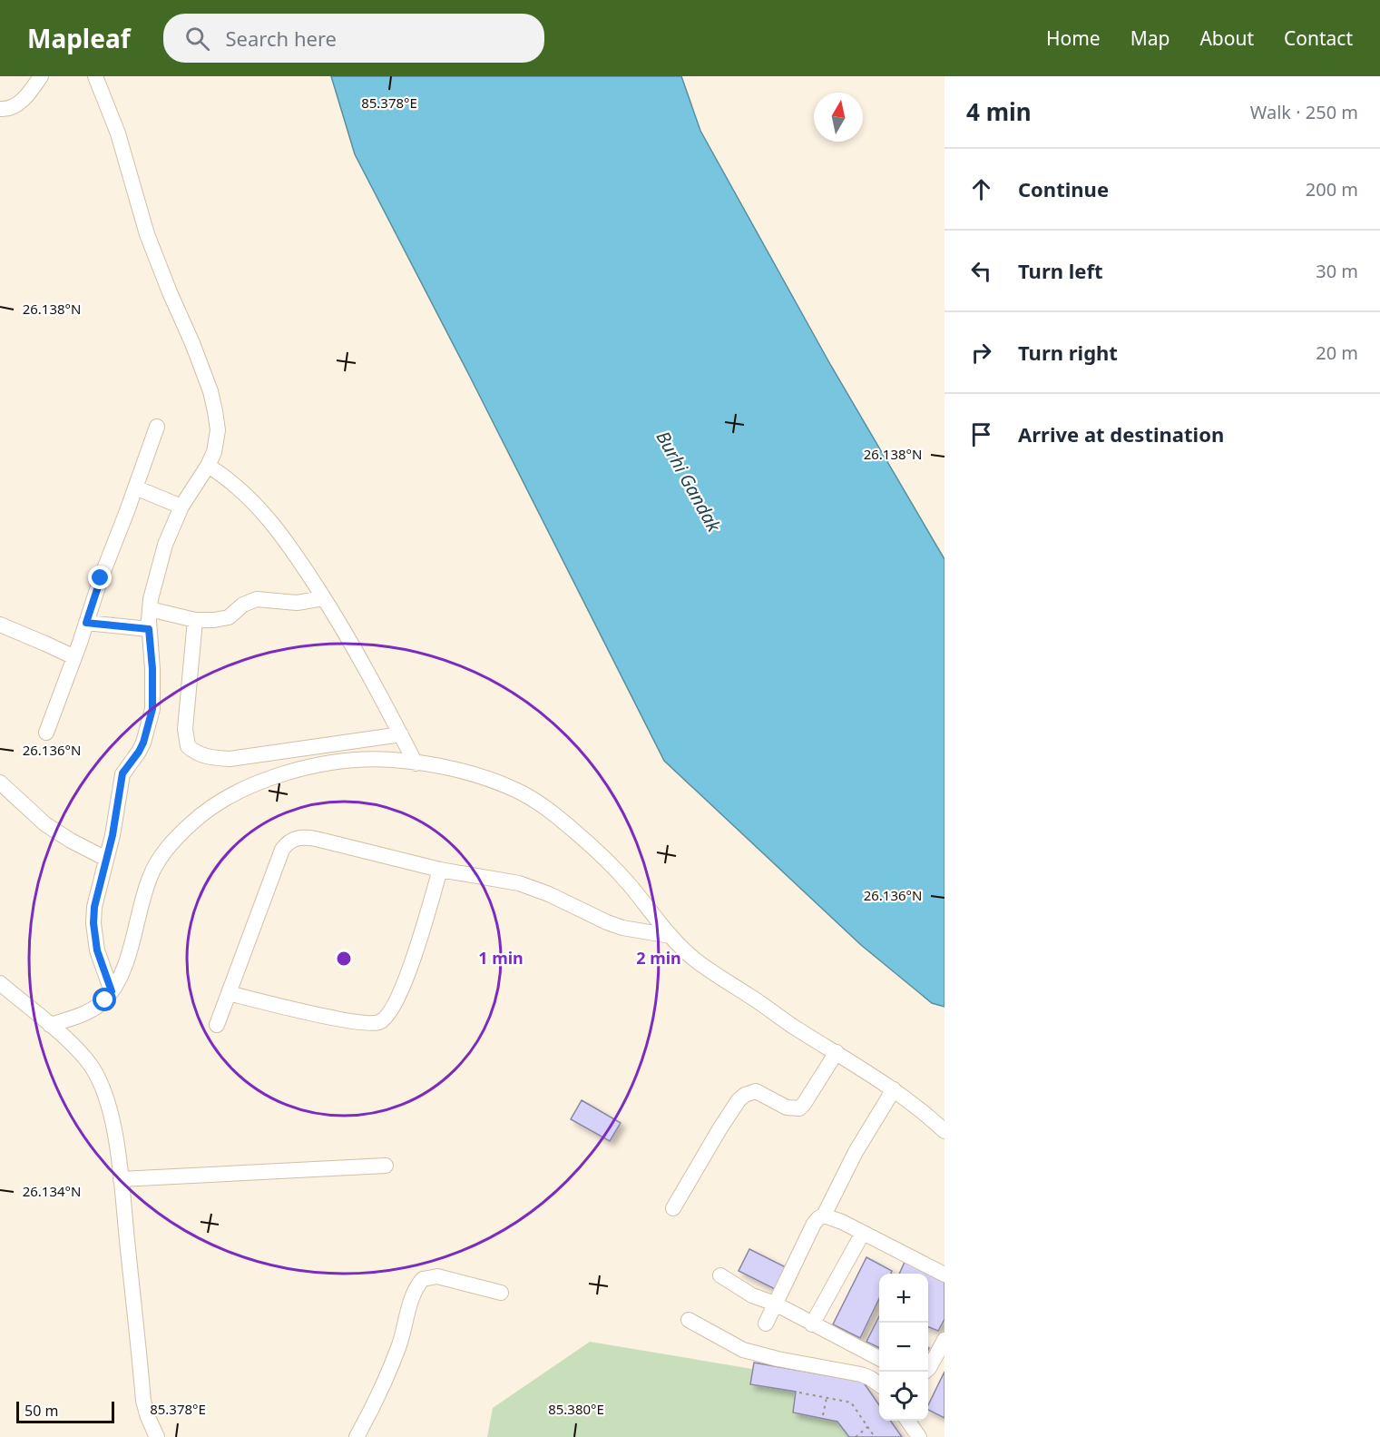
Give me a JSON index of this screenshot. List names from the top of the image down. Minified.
{"water":["Burhi Gandak"],"scale_bar":"50 m","north":"top","page":{"header":"Mapleaf","search":"Search here","nav":["Home","Map","About","Contact"],"heading":["4 min","Walk · 250 m"],"list":[["Continue","200 m"],["Turn left","30 m"],["Turn right","20 m"],"Arrive at destination"],"map_buttons":["+","−"],"scale":"50 m"},"coordinates":["85.378°E","26.138°N","26.136°N","26.134°N","85.380°E"],"rings":["1 min","2 min"]}
